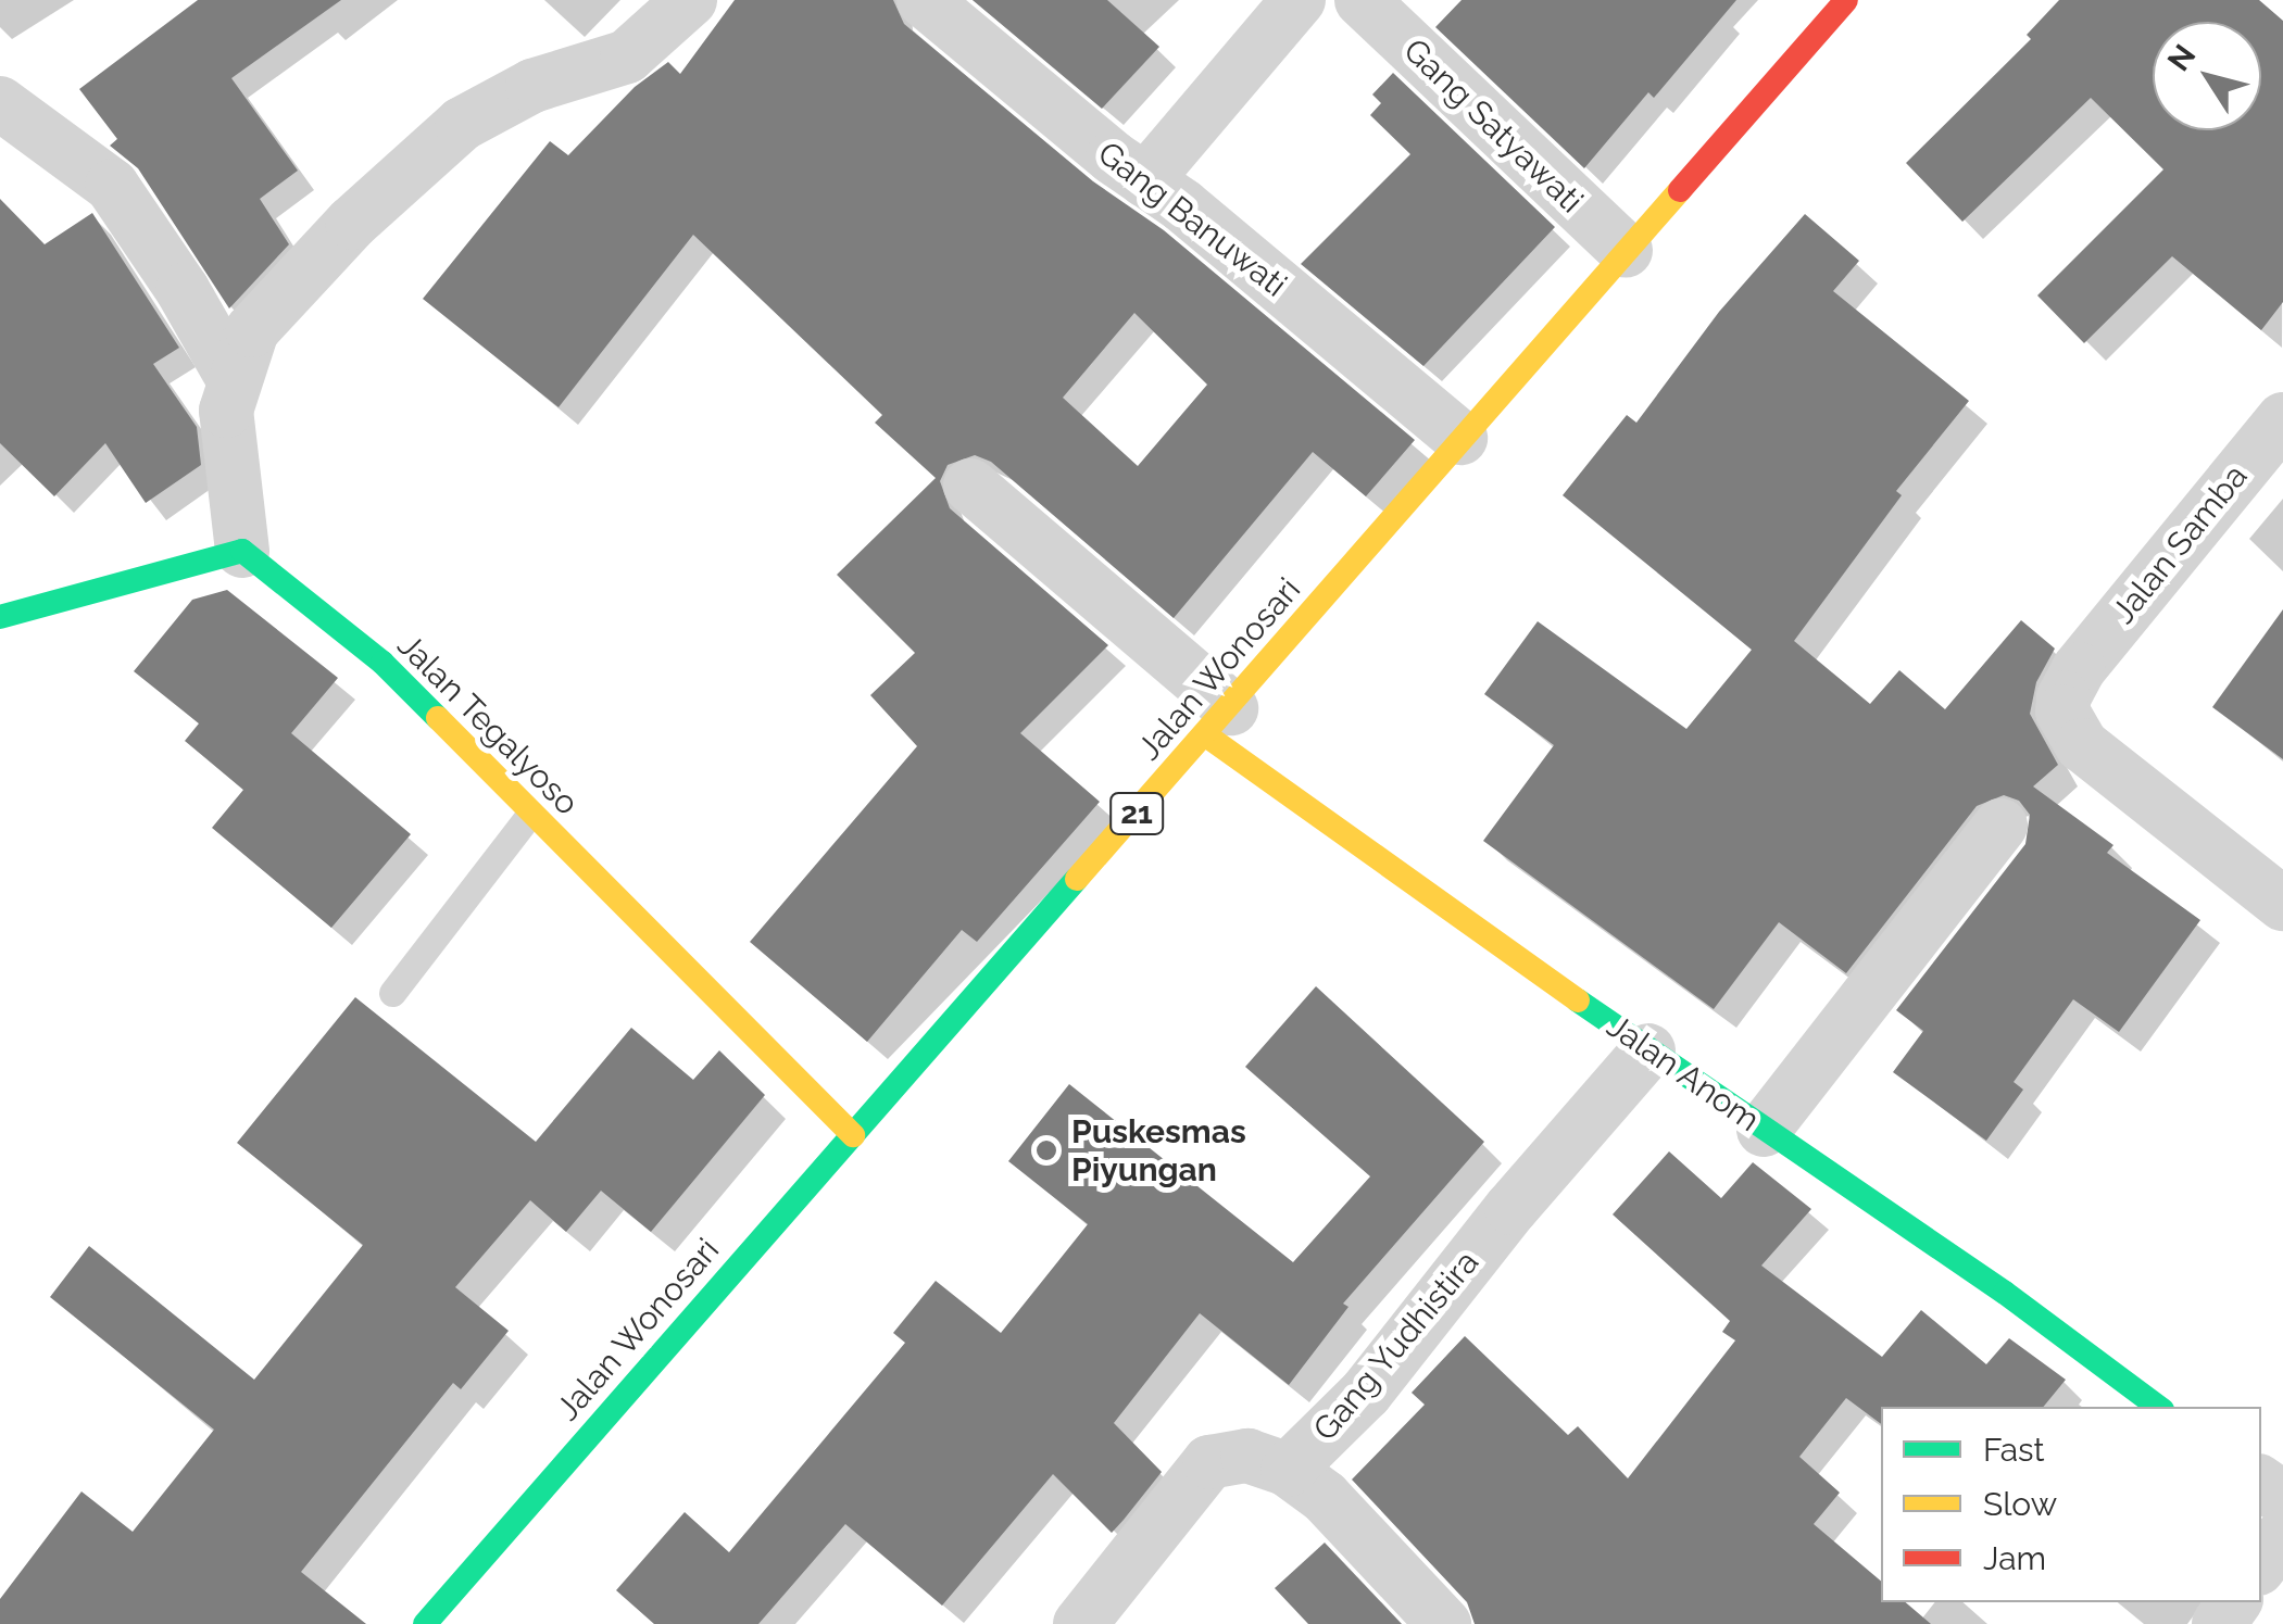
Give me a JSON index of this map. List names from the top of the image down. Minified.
{"streets":{"main road":["Jalan Wonosari","Jalan Tegalyoso","21","Jalan Anom"],"street":["Gang Satyawati","Gang Banuwati","Jalan Samba","Gang Yudhistira"]},"crossings":[["Gang Satyawati","Jalan Wonosari"],["Gang Banuwati","Jalan Wonosari"],["Jalan Wonosari","Jalan Tegalyoso"],["Jalan Wonosari","Jalan Anom"],["Jalan Anom","Gang Yudhistira"]],"places":["Puskesmas Piyungan"],"legend":["Fast","Slow","Jam"],"north":"top left"}
